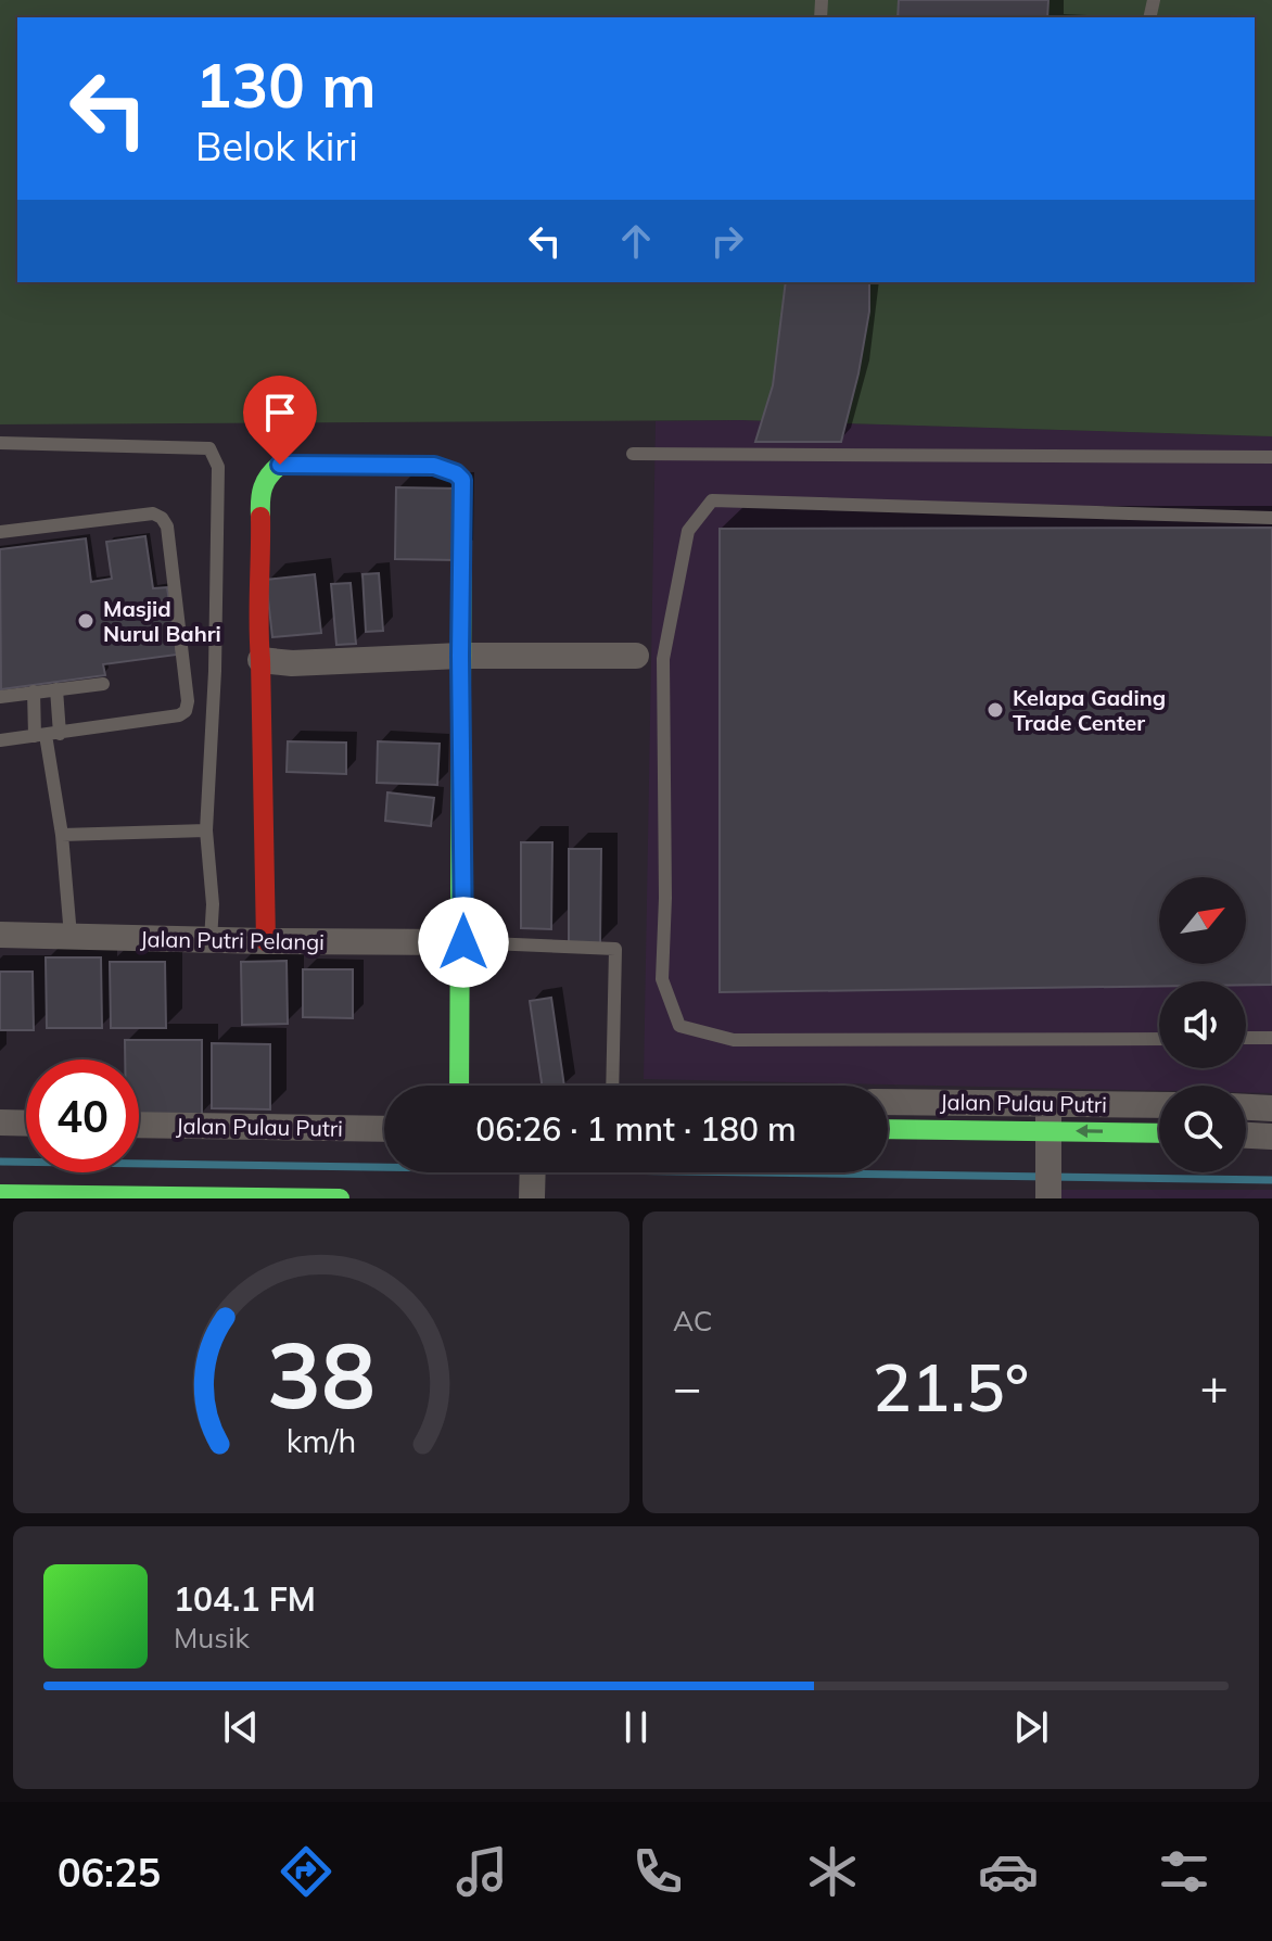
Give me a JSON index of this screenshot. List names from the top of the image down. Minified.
{"streets":{"street":["Jalan Putri Pelangi","Jalan Pulau Putri"]},"places":["Masjid Nurul Bahri","Kelapa Gading Trade Center"],"north":"top right","page":{"turn":["130 m","Belok kiri"],"limit":"40","trip":"06:26 · 1 mnt · 180 m","tile":"AC","heat":["−","21.5°","+"],"song":["104.1 FM","Musik"],"tabs":"06:25","gauge":["38","km/h"]}}
